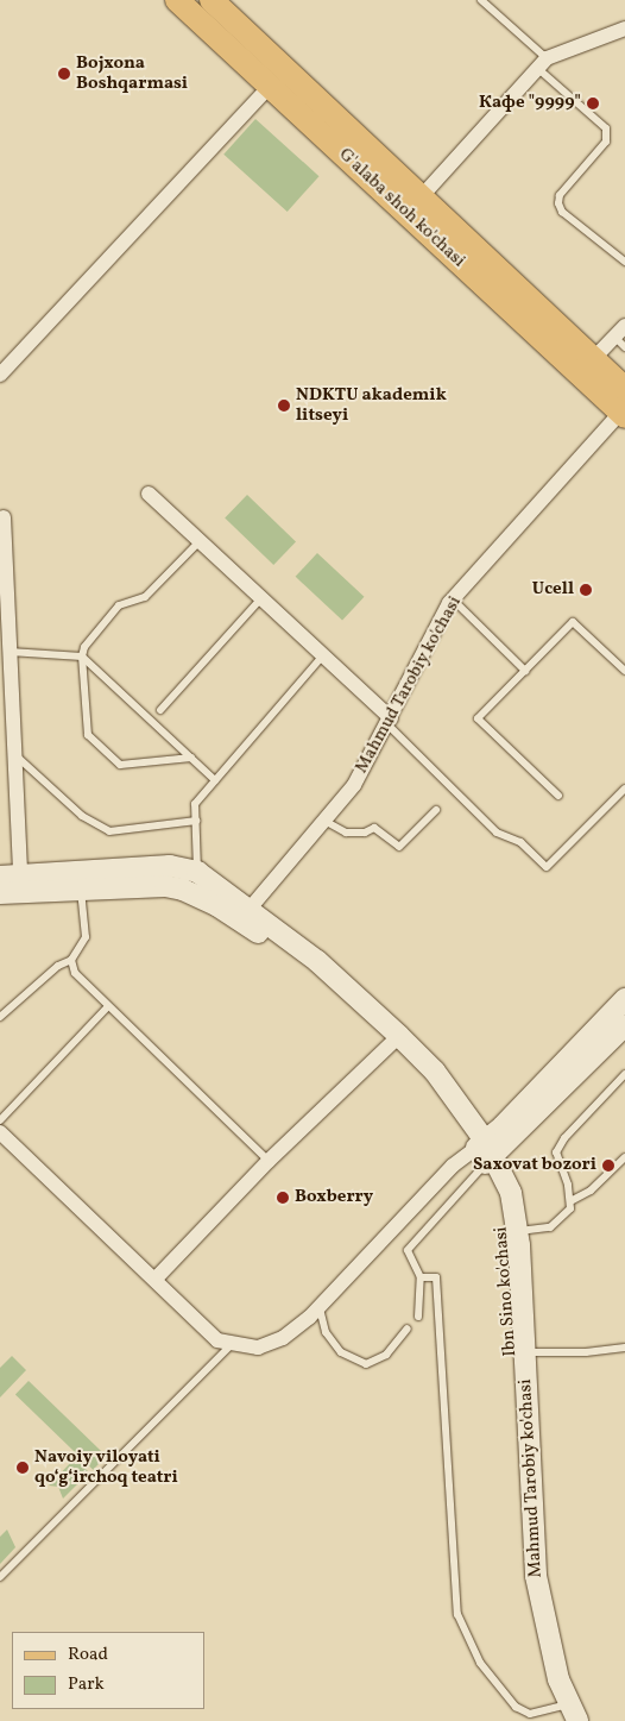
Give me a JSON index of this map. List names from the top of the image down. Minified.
{"streets":{"main road":["G'alaba shoh ko'chasi","Mahmud Tarobiy ko'chasi","Ibn Sino ko'chasi"]},"crossings":[["G'alaba shoh ko'chasi","Mahmud Tarobiy ko'chasi"],["Mahmud Tarobiy ko'chasi","Ibn Sino ko'chasi"]],"places":["Bojxona Boshqarmasi","Кафе \"9999\"","NDKTU akademik litseyi","Ucell","Saxovat bozori","Boxberry","Navoiy viloyati qoʻgʻirchoq teatri"],"legend":["Road","Park"]}
